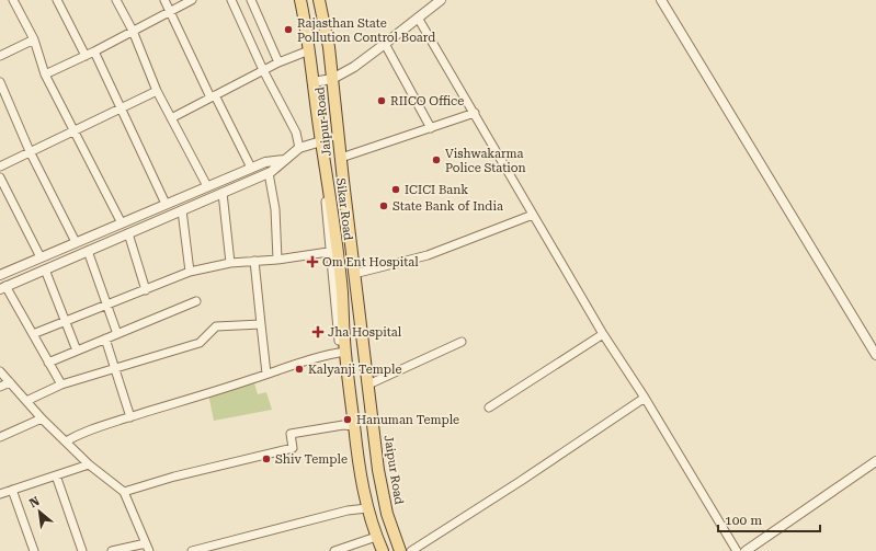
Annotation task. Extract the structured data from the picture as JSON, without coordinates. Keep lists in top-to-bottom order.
{
  "streets": {
    "main road": ["Jaipur Road", "Sikar Road"]
  },
  "places": {
    "other": [
      "Rajasthan State Pollution Control Board",
      "RIICO Office",
      "Vishwakarma Police Station",
      "ICICI Bank",
      "State Bank of India",
      "Kalyanji Temple",
      "Hanuman Temple",
      "Shiv Temple"
    ],
    "health": ["Om Ent Hospital", "Jha Hospital"]
  },
  "scale_bar": "100 m",
  "north": "top left"
}
